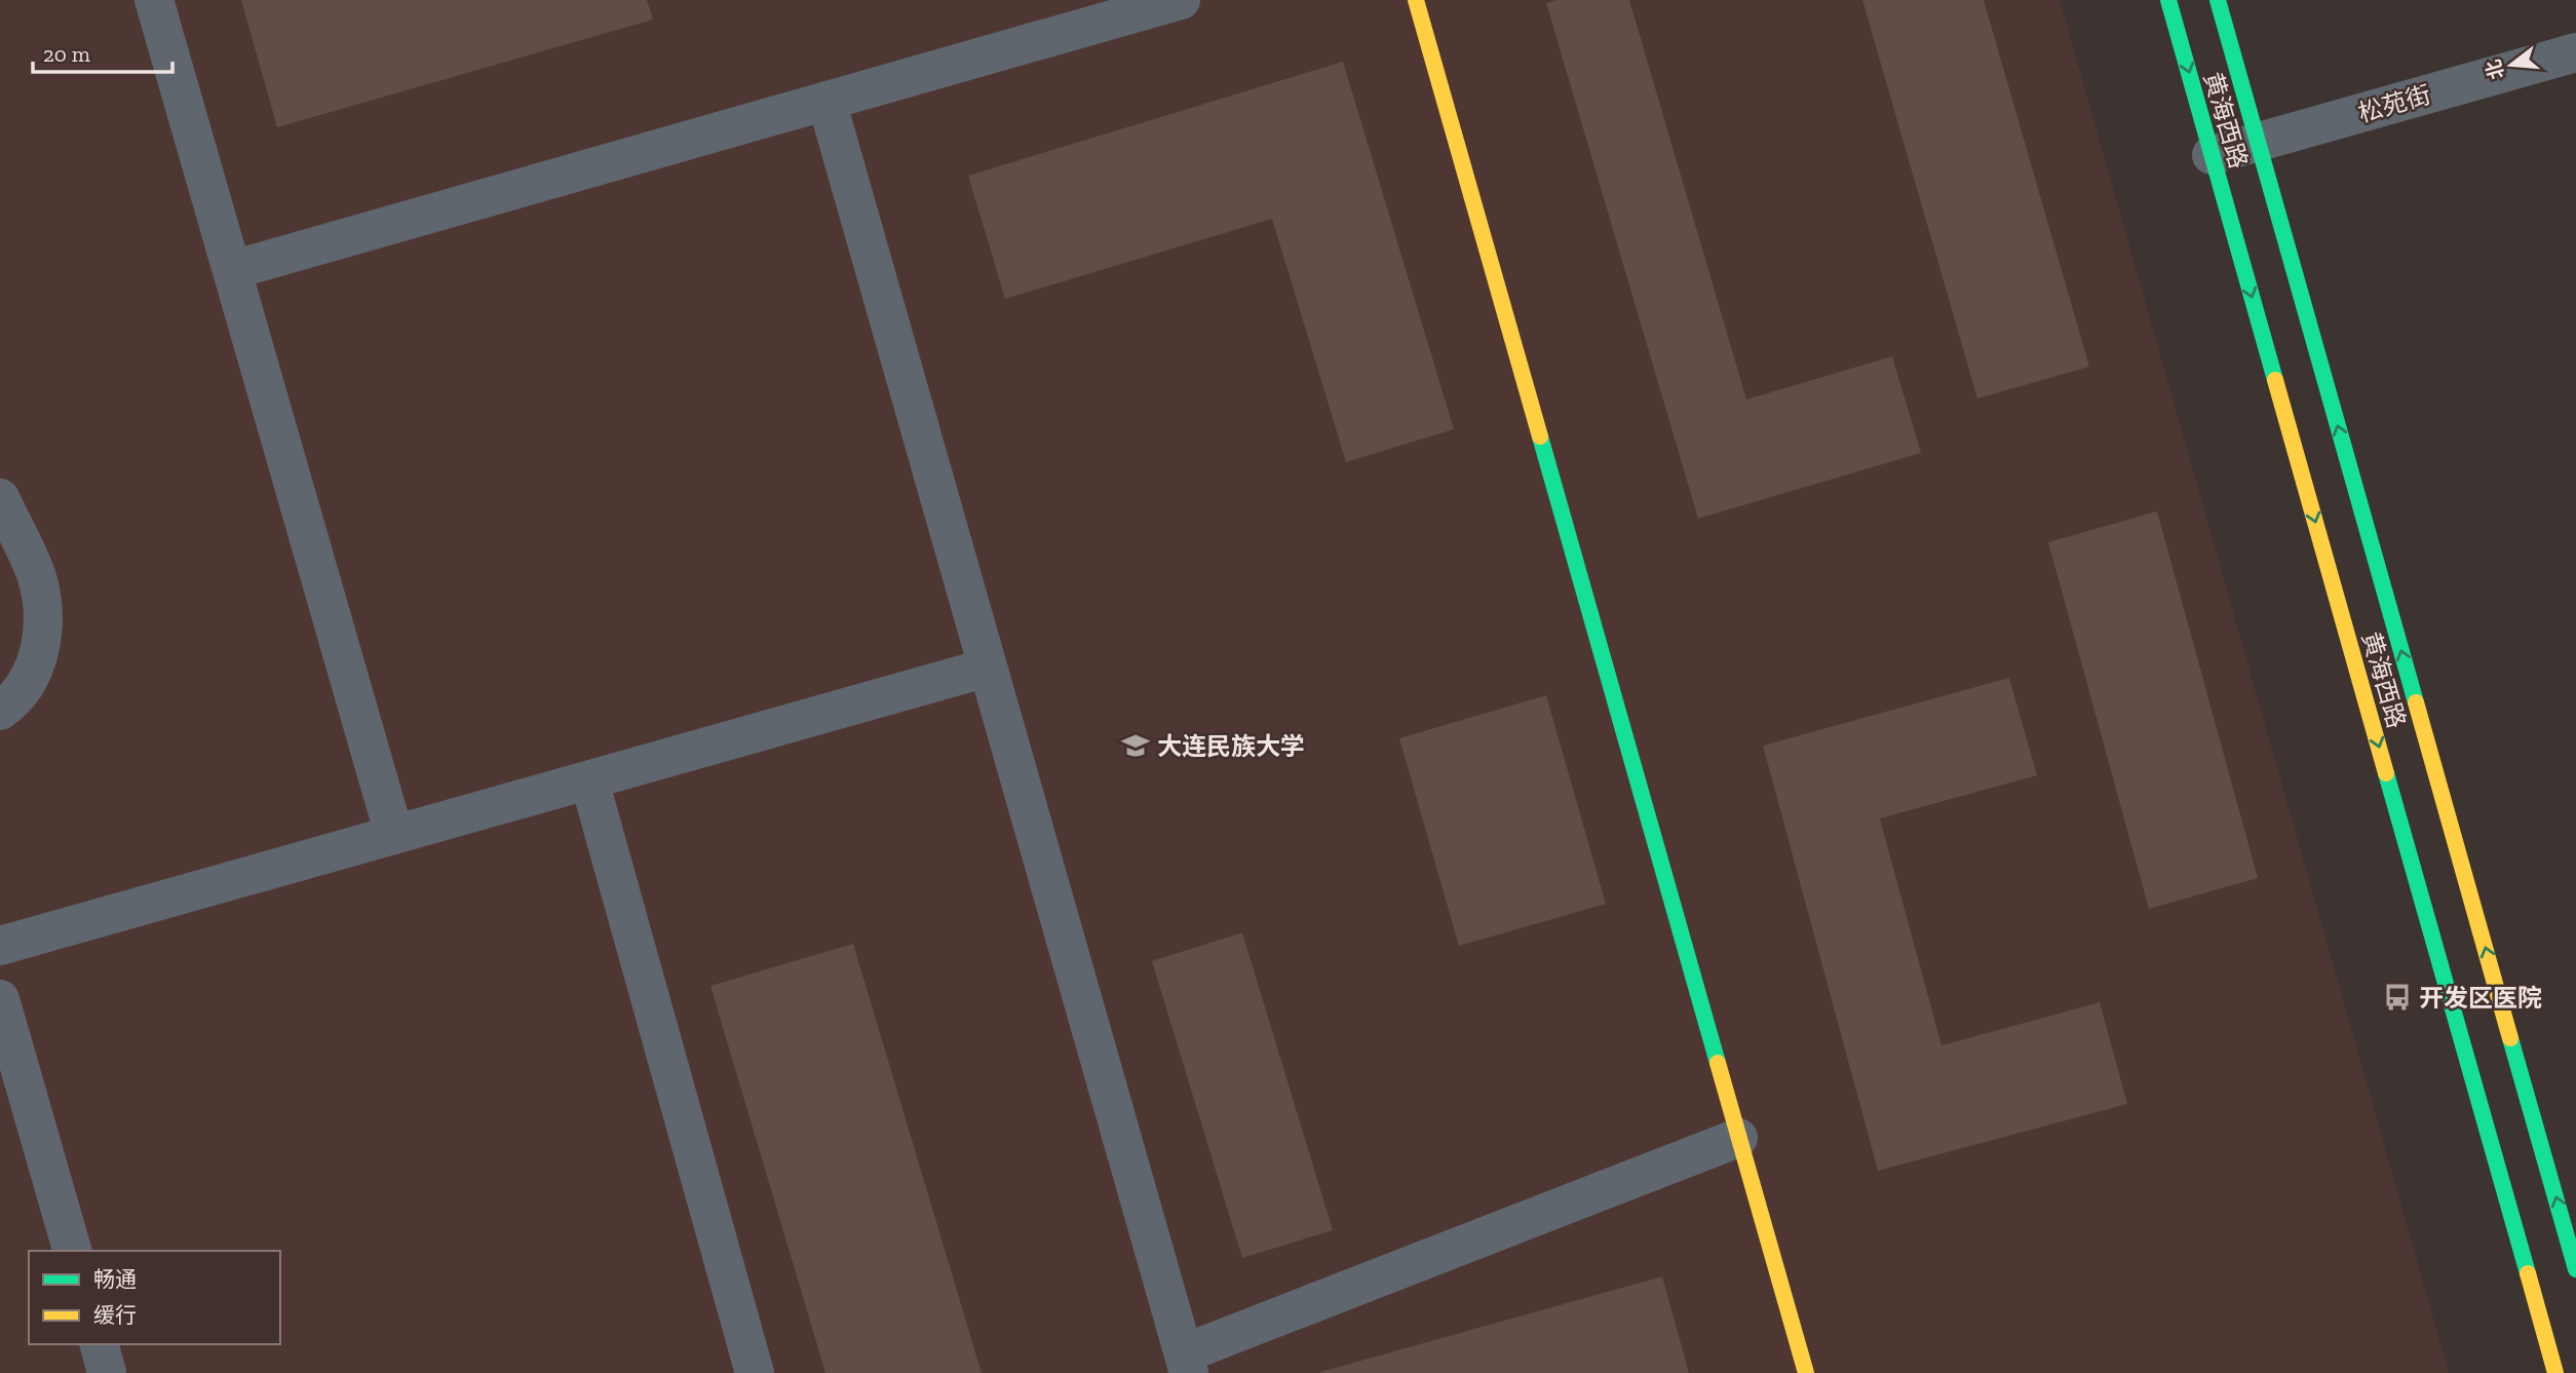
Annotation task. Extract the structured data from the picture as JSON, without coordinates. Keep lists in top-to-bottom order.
{
  "streets": {
    "main road": ["黄海西路"],
    "street": ["松苑街"]
  },
  "crossings": [
    ["松苑街", "黄海西路"]
  ],
  "places": {
    "school or university": ["大连民族大学"],
    "bus stop": ["开发区医院"]
  },
  "legend": ["畅通", "缓行"],
  "scale_bar": "20 m",
  "north": "left"
}
